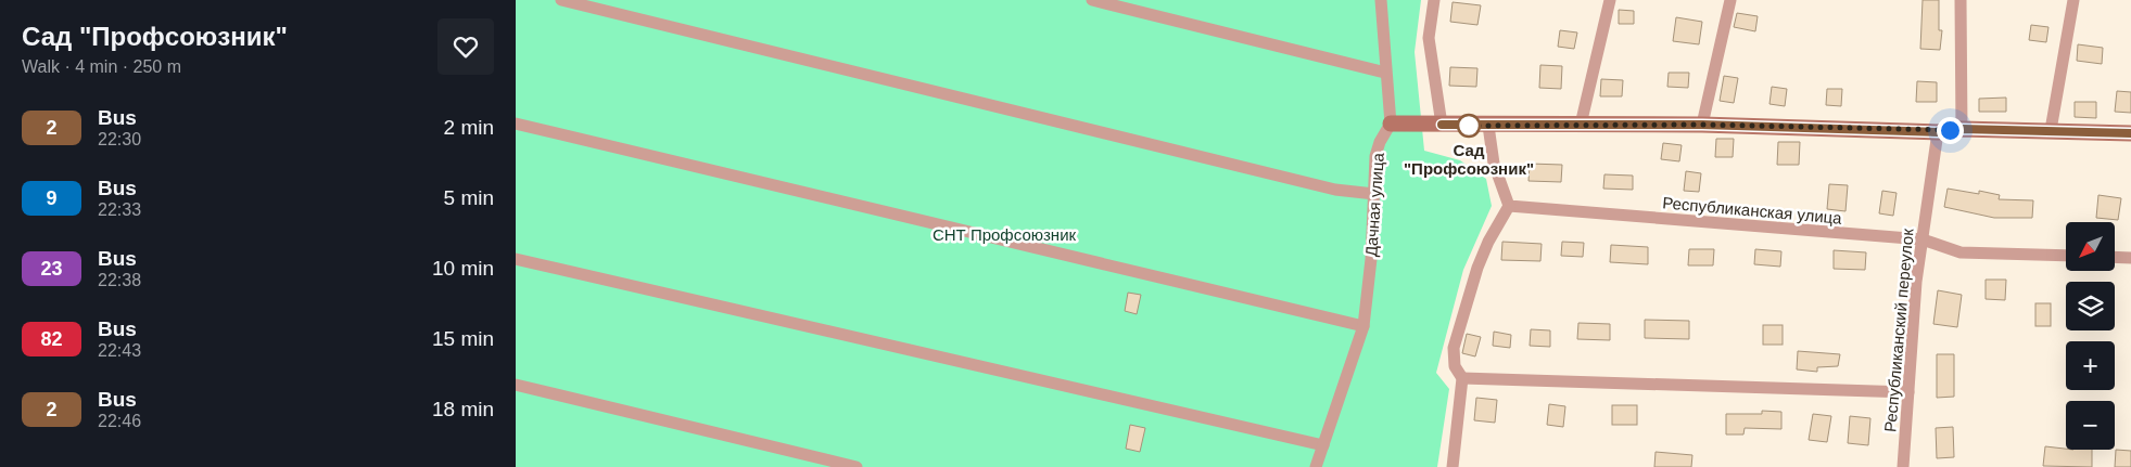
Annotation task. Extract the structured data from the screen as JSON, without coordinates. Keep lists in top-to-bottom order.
{
  "streets": {
    "street": ["Дачная улица", "Республиканская улица", "Республиканский переулок"]
  },
  "crossings": [
    ["Республиканская улица", "Республиканский переулок"]
  ],
  "parks": ["СНТ Профсоюзник"],
  "places": ["Сад \"Профсоюзник\""],
  "lines": ["bus line 2"],
  "north": "bottom left",
  "page": {
    "heading": ["Сад \"Профсоюзник\"", "Walk · 4 min · 250 m"],
    "list": [
      {
        "mark": "2",
        "name": "Bus",
        "note": "22:30",
        "value": "2 min"
      },
      {
        "mark": "9",
        "name": "Bus",
        "note": "22:33",
        "value": "5 min"
      },
      {
        "mark": "23",
        "name": "Bus",
        "note": "22:38",
        "value": "10 min"
      },
      {
        "mark": "82",
        "name": "Bus",
        "note": "22:43",
        "value": "15 min"
      },
      {
        "mark": "2",
        "name": "Bus",
        "note": "22:46",
        "value": "18 min"
      }
    ],
    "map_buttons": ["+", "−"]
  }
}
